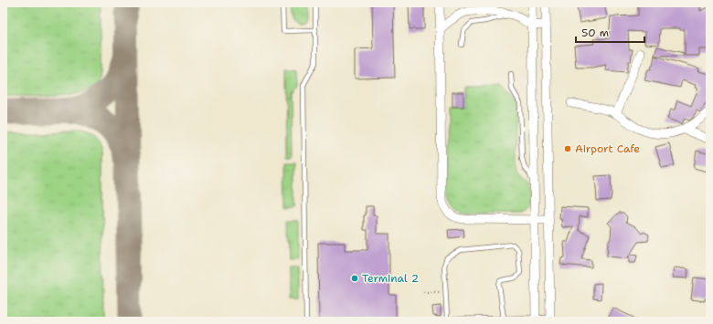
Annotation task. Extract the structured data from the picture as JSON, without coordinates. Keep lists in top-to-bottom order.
{
  "places": ["Airport Cafe", "Terminal 2"],
  "scale_bar": "50 m"
}
